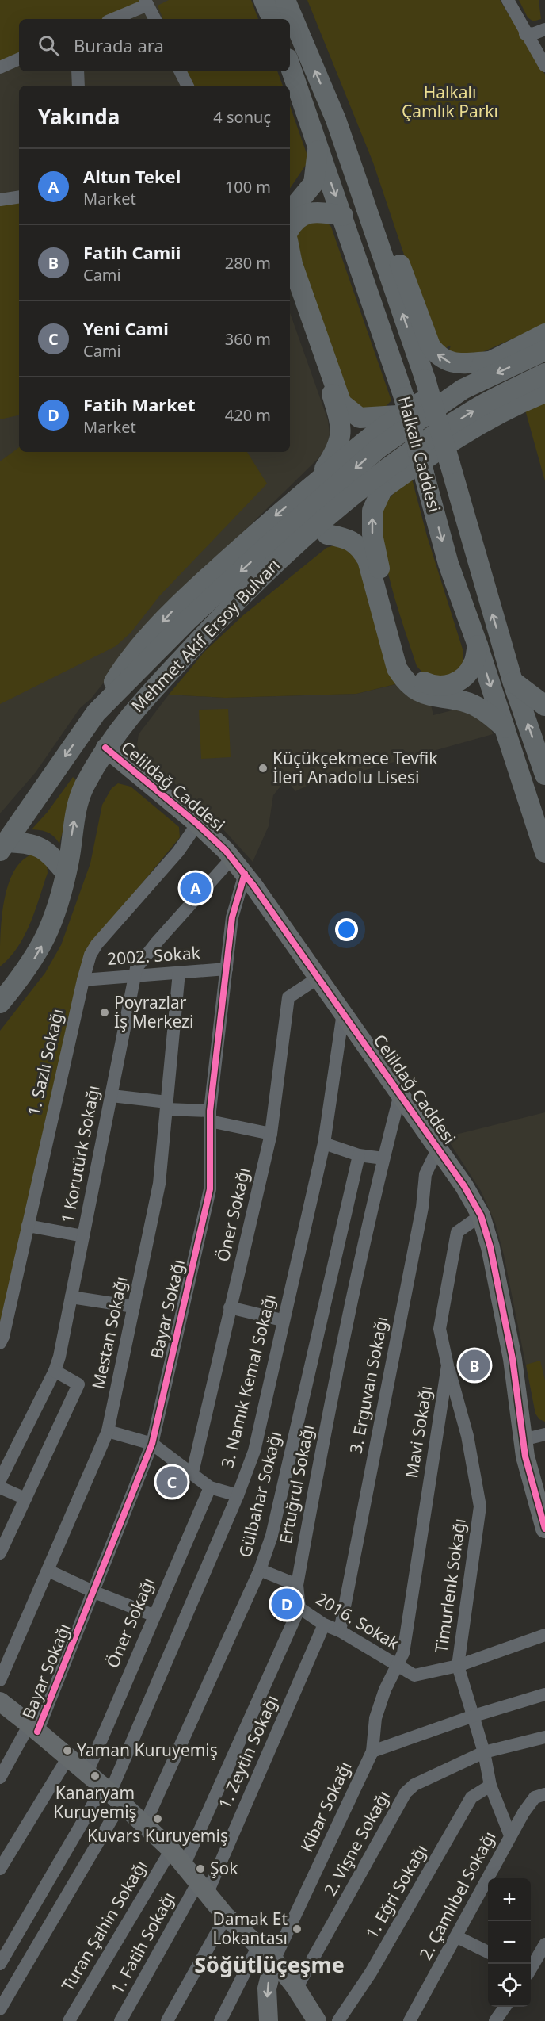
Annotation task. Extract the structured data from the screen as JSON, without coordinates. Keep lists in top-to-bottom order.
{
  "streets": {
    "main road": ["Halkalı Caddesi", "Mehmet Akif Ersoy Bulvarı"],
    "street": [
      "Celildağ Caddesi",
      "2002. Sokak",
      "1. Sazlı Sokağı",
      "1 Korutürk Sokağı",
      "Öner Sokağı",
      "Bayar Sokağı",
      "Mestan Sokağı",
      "3. Namık Kemal Sokağı",
      "3. Erguvan Sokağı",
      "Mavi Sokağı",
      "Ertuğrul Sokağı",
      "Gülbahar Sokağı",
      "Timurlenk Sokağı",
      "2016. Sokak",
      "1. Zeytin Sokağı",
      "Kibar Sokağı",
      "2. Vişne Sokağı",
      "1. Eğri Sokağı",
      "2. Çamlıbel Sokağı",
      "Turan Şahin Sokağı",
      "1. Fatih Sokağı"
    ]
  },
  "crossings": [
    ["Mehmet Akif Ersoy Bulvarı", "Celildağ Caddesi"],
    ["Celildağ Caddesi", "1. Sazlı Sokağı"],
    ["Celildağ Caddesi", "1 Korutürk Sokağı"],
    ["Celildağ Caddesi", "Öner Sokağı"],
    ["Celildağ Caddesi", "Bayar Sokağı"],
    ["Celildağ Caddesi", "3. Namık Kemal Sokağı"],
    ["Celildağ Caddesi", "3. Erguvan Sokağı"],
    ["Celildağ Caddesi", "Mavi Sokağı"],
    ["Celildağ Caddesi", "Ertuğrul Sokağı"],
    ["2002. Sokak", "1. Sazlı Sokağı"],
    ["2002. Sokak", "1 Korutürk Sokağı"],
    ["2002. Sokak", "Bayar Sokağı"],
    ["2002. Sokak", "Mestan Sokağı"],
    ["3. Erguvan Sokağı", "2016. Sokak"],
    ["Mavi Sokağı", "Timurlenk Sokağı"],
    ["Mavi Sokağı", "2016. Sokak"],
    ["Mavi Sokağı", "Kibar Sokağı"],
    ["Ertuğrul Sokağı", "2016. Sokak"],
    ["Gülbahar Sokağı", "2016. Sokak"],
    ["Timurlenk Sokağı", "2016. Sokak"],
    ["Timurlenk Sokağı", "2. Vişne Sokağı"],
    ["Timurlenk Sokağı", "1. Eğri Sokağı"],
    ["Timurlenk Sokağı", "2. Çamlıbel Sokağı"],
    ["2016. Sokak", "1. Zeytin Sokağı"],
    ["2016. Sokak", "Kibar Sokağı"],
    ["1. Zeytin Sokağı", "1. Fatih Sokağı"]
  ],
  "districts": ["Söğütlüçeşme"],
  "parks": ["Halkalı Çamlık Parkı"],
  "places": [
    "Küçükçekmece Tevfik İleri Anadolu Lisesi",
    "Poyrazlar İş Merkezi",
    "Yaman Kuruyemiş",
    "Kanaryam Kuruyemiş",
    "Kuvars Kuruyemiş",
    "Şok",
    "Damak Et Lokantası"
  ],
  "page": {
    "search": "Burada ara",
    "heading": ["Yakında", "4 sonuç"],
    "list": [
      {
        "mark": "A",
        "name": "Altun Tekel",
        "note": "Market",
        "value": "100 m"
      },
      {
        "mark": "B",
        "name": "Fatih Camii",
        "note": "Cami",
        "value": "280 m"
      },
      {
        "mark": "C",
        "name": "Yeni Cami",
        "note": "Cami",
        "value": "360 m"
      },
      {
        "mark": "D",
        "name": "Fatih Market",
        "note": "Market",
        "value": "420 m"
      }
    ],
    "pins": [
      "A",
      "B",
      "C",
      "D"
    ],
    "map_buttons": ["+", "−"]
  }
}
